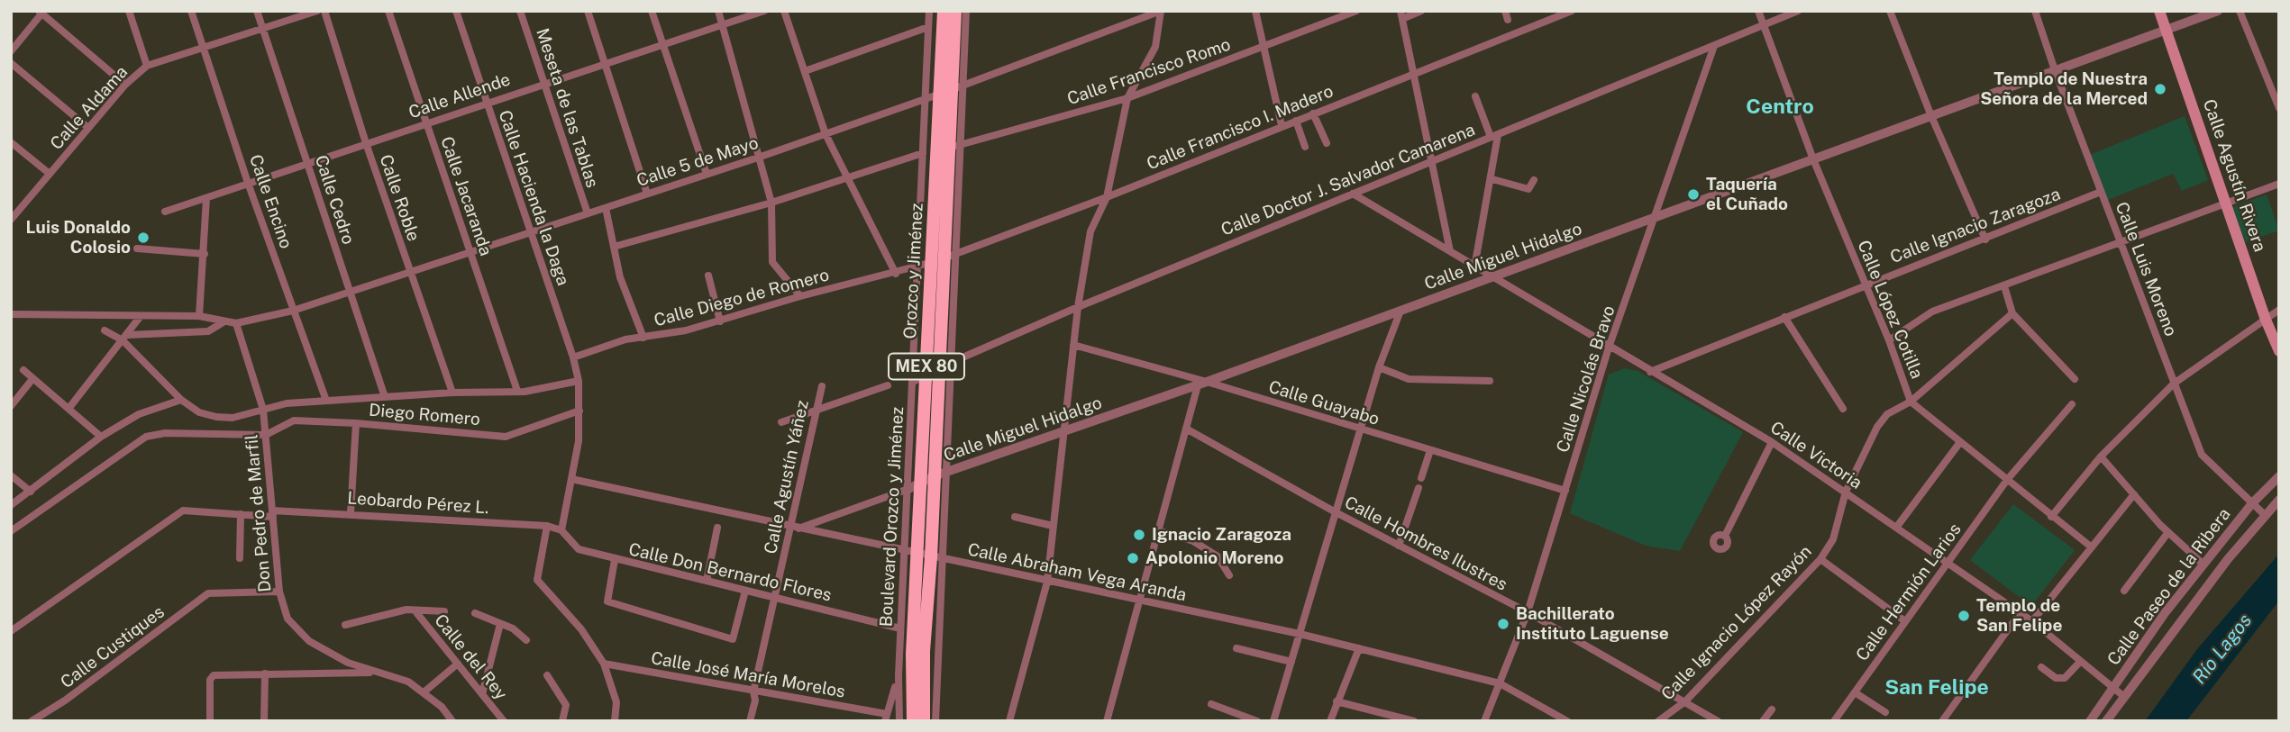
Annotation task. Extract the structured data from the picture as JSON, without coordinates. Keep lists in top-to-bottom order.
{
  "streets": {
    "highway": ["Orozco y Jiménez", "MEX 80"],
    "main road": ["Calle Agustín Rivera"],
    "street": [
      "Calle Francisco Romo",
      "Calle Allende",
      "Calle Aldama",
      "Meseta de las Tablas",
      "Calle Francisco I. Madero",
      "Calle 5 de Mayo",
      "Calle Doctor J. Salvador Camarena",
      "Calle Jacaranda",
      "Calle Roble",
      "Calle Hacienda la Daga",
      "Calle Cedro",
      "Calle Encino",
      "Calle Ignacio Zaragoza",
      "Calle Miguel Hidalgo",
      "Calle Luis Moreno",
      "Calle Diego de Romero",
      "Calle López Cotilla",
      "Calle Nicolás Bravo",
      "Calle Guayabo",
      "Diego Romero",
      "Calle Victoria",
      "Calle Agustín Yáñez",
      "Leobardo Pérez L.",
      "Don Pedro de Marfil",
      "Boulevard Orozco y Jiménez",
      "Calle Hombres Ilustres",
      "Calle Don Bernardo Flores",
      "Calle Abraham Vega Aranda",
      "Calle Paseo de la Ribera",
      "Calle Hermión Larios",
      "Calle Ignacio López Rayón",
      "Calle Custiques",
      "Calle del Rey",
      "Calle José María Morelos"
    ]
  },
  "crossings": [
    ["Calle Francisco Romo", "Orozco y Jiménez"],
    ["Calle Allende", "Meseta de las Tablas"],
    ["Calle Allende", "Calle Jacaranda"],
    ["Calle Allende", "Calle Roble"],
    ["Calle Allende", "Calle Hacienda la Daga"],
    ["Calle Allende", "Calle Cedro"],
    ["Calle Allende", "Calle Encino"],
    ["Calle Aldama", "Calle Cedro"],
    ["Calle Aldama", "Calle Encino"],
    ["Meseta de las Tablas", "Calle 5 de Mayo"],
    ["Calle Francisco I. Madero", "Orozco y Jiménez"],
    ["Calle Francisco I. Madero", "Calle Diego de Romero"],
    ["Calle Francisco I. Madero", "Boulevard Orozco y Jiménez"],
    ["Calle 5 de Mayo", "Calle Jacaranda"],
    ["Calle 5 de Mayo", "Calle Roble"],
    ["Calle 5 de Mayo", "Calle Hacienda la Daga"],
    ["Calle 5 de Mayo", "Calle Cedro"],
    ["Calle 5 de Mayo", "Calle Encino"],
    ["Calle 5 de Mayo", "Orozco y Jiménez"],
    ["Calle 5 de Mayo", "Don Pedro de Marfil"],
    ["Calle 5 de Mayo", "Boulevard Orozco y Jiménez"],
    ["Calle Agustín Rivera", "Calle Miguel Hidalgo"],
    ["Calle Doctor J. Salvador Camarena", "Orozco y Jiménez"],
    ["Calle Doctor J. Salvador Camarena", "Calle López Cotilla"],
    ["Calle Doctor J. Salvador Camarena", "Calle Nicolás Bravo"],
    ["Calle Doctor J. Salvador Camarena", "Calle Victoria"],
    ["Calle Doctor J. Salvador Camarena", "Boulevard Orozco y Jiménez"],
    ["Calle Hacienda la Daga", "Calle Diego de Romero"],
    ["Calle Hacienda la Daga", "Diego Romero"],
    ["Calle Hacienda la Daga", "Leobardo Pérez L."],
    ["Calle Hacienda la Daga", "Calle Don Bernardo Flores"],
    ["Calle Hacienda la Daga", "Calle Abraham Vega Aranda"],
    ["Calle Ignacio Zaragoza", "Calle Luis Moreno"],
    ["Calle Ignacio Zaragoza", "Calle López Cotilla"],
    ["Calle Ignacio Zaragoza", "Calle Victoria"],
    ["Calle Miguel Hidalgo", "Calle Luis Moreno"],
    ["Calle Miguel Hidalgo", "Orozco y Jiménez"],
    ["Calle Miguel Hidalgo", "Calle López Cotilla"],
    ["Calle Miguel Hidalgo", "Calle Nicolás Bravo"],
    ["Calle Miguel Hidalgo", "Calle Guayabo"],
    ["Calle Miguel Hidalgo", "Calle Victoria"],
    ["Calle Miguel Hidalgo", "Calle Agustín Yáñez"],
    ["Calle Miguel Hidalgo", "Boulevard Orozco y Jiménez"],
    ["Calle Miguel Hidalgo", "Calle Abraham Vega Aranda"],
    ["Calle Luis Moreno", "Calle Paseo de la Ribera"],
    ["Orozco y Jiménez", "Boulevard Orozco y Jiménez"],
    ["Orozco y Jiménez", "Calle Abraham Vega Aranda"],
    ["Calle Diego de Romero", "Boulevard Orozco y Jiménez"],
    ["Calle López Cotilla", "Calle Hermión Larios"],
    ["Calle López Cotilla", "Calle Ignacio López Rayón"],
    ["Calle Nicolás Bravo", "Calle Guayabo"],
    ["Calle Nicolás Bravo", "Calle Victoria"],
    ["Calle Nicolás Bravo", "Calle Hombres Ilustres"],
    ["Calle Nicolás Bravo", "Calle Abraham Vega Aranda"],
    ["Diego Romero", "Don Pedro de Marfil"],
    ["Calle Victoria", "Calle Paseo de la Ribera"],
    ["Calle Victoria", "Calle Hermión Larios"],
    ["Calle Victoria", "Calle Ignacio López Rayón"],
    ["Calle Agustín Yáñez", "Calle Don Bernardo Flores"],
    ["Calle Agustín Yáñez", "Calle Abraham Vega Aranda"],
    ["Calle Agustín Yáñez", "Calle José María Morelos"],
    ["Leobardo Pérez L.", "Don Pedro de Marfil"],
    ["Leobardo Pérez L.", "Calle Don Bernardo Flores"],
    ["Don Pedro de Marfil", "Calle Custiques"],
    ["Boulevard Orozco y Jiménez", "Calle Don Bernardo Flores"],
    ["Boulevard Orozco y Jiménez", "Calle Abraham Vega Aranda"],
    ["Calle Hombres Ilustres", "Calle Ignacio López Rayón"]
  ],
  "districts": ["Centro", "San Felipe"],
  "water": ["Río Lagos"],
  "places": [
    "Templo de Nuestra Señora de la Merced",
    "Taquería el Cuñado",
    "Luis Donaldo Colosio",
    "Ignacio Zaragoza",
    "Apolonio Moreno",
    "Templo de San Felipe",
    "Bachillerato Instituto Laguense"
  ]
}
